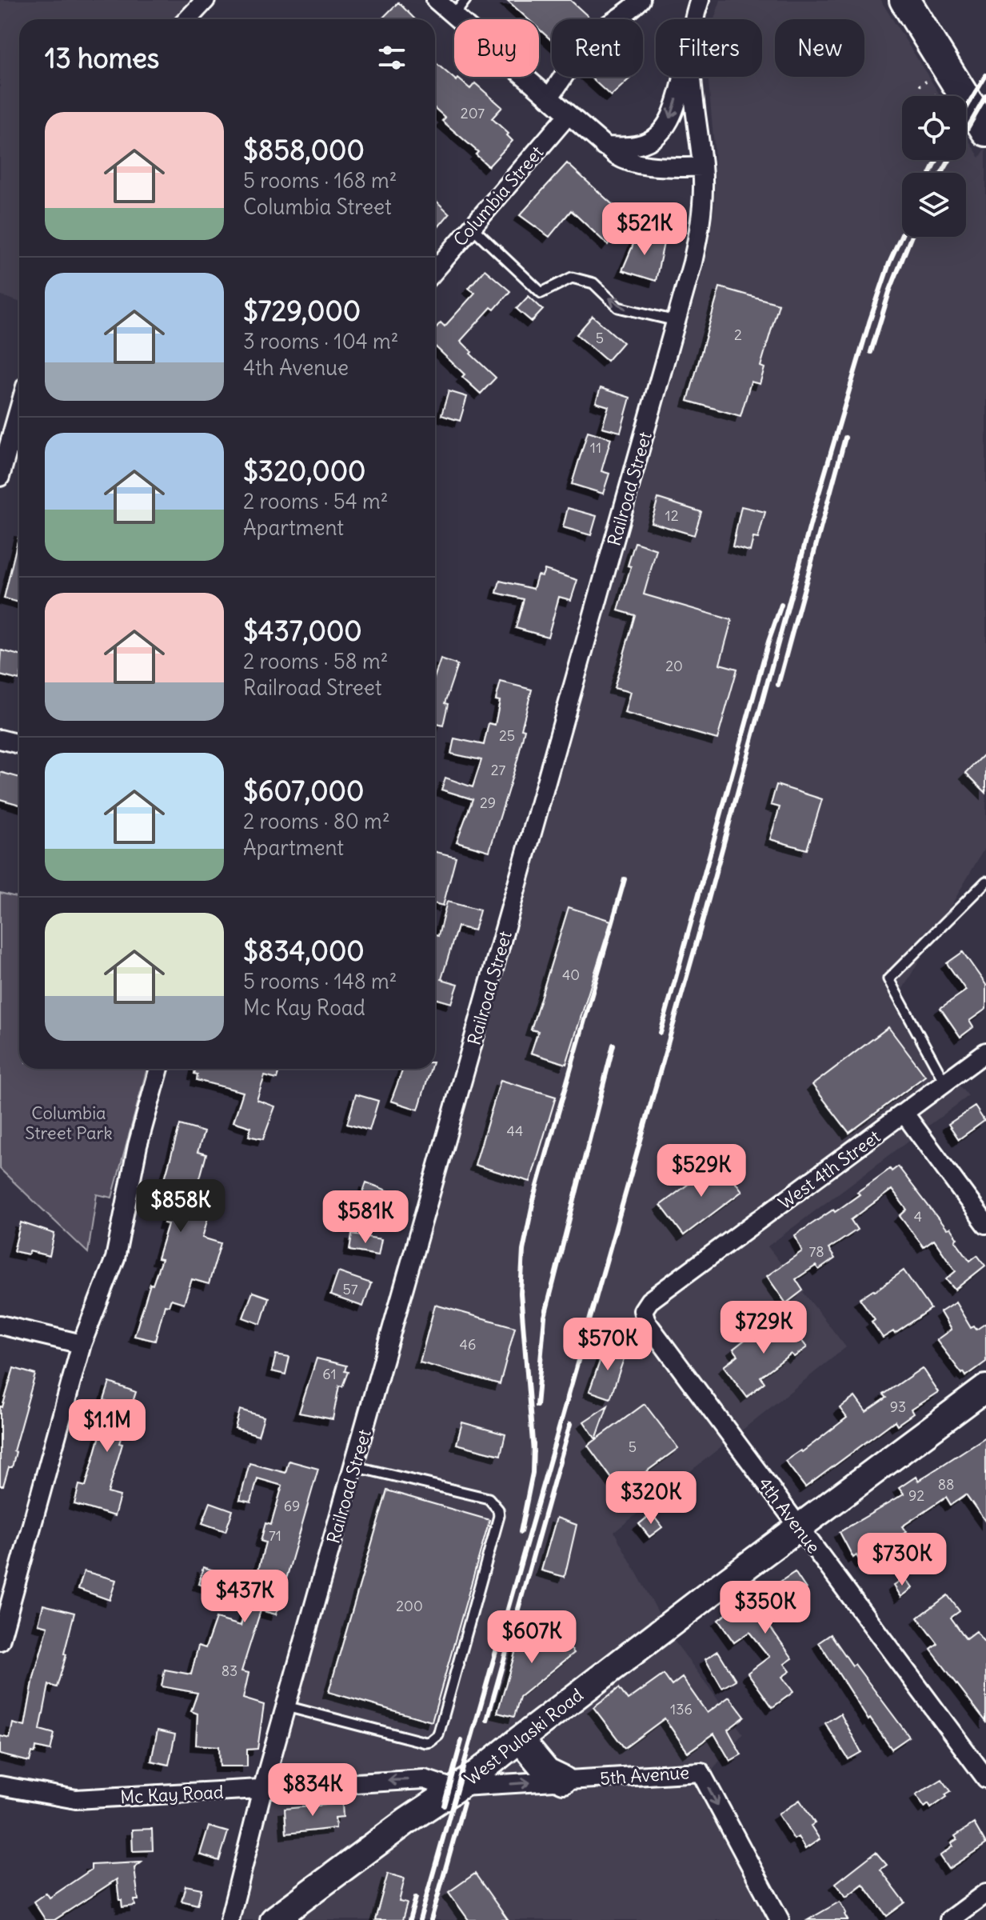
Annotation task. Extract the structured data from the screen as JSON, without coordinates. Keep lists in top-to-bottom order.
{
  "streets": {
    "main road": ["West Pulaski Road"],
    "street": [
      "Columbia Street",
      "Railroad Street",
      "West 4th Street",
      "4th Avenue",
      "5th Avenue",
      "Mc Kay Road"
    ]
  },
  "crossings": [
    ["Railroad Street", "Mc Kay Road"],
    ["West 4th Street", "4th Avenue"],
    ["4th Avenue", "West Pulaski Road"],
    ["West Pulaski Road", "5th Avenue"],
    ["West Pulaski Road", "Mc Kay Road"],
    ["5th Avenue", "Mc Kay Road"]
  ],
  "one_way": ["5th Avenue", "Mc Kay Road"],
  "parks": ["Columbia Street Park"],
  "house_numbers": [
    "207",
    "2",
    "5",
    "11",
    "12",
    "20",
    "25",
    "27",
    "29",
    "40",
    "44",
    "4",
    "78",
    "57",
    "46",
    "61",
    "93",
    "5",
    "88",
    "92",
    "69",
    "71",
    "200",
    "83",
    "136"
  ],
  "page": {
    "chip": [
      "Buy",
      "Rent",
      "Filters",
      "New"
    ],
    "heading": "13 homes",
    "list": [
      {
        "name": "$858,000",
        "note": "5 rooms · 168 m² · Columbia Street"
      },
      {
        "name": "$729,000",
        "note": "3 rooms · 104 m² · 4th Avenue"
      },
      {
        "name": "$320,000",
        "note": "2 rooms · 54 m² · Apartment"
      },
      {
        "name": "$437,000",
        "note": "2 rooms · 58 m² · Railroad Street"
      },
      {
        "name": "$607,000",
        "note": "2 rooms · 80 m² · Apartment"
      },
      {
        "name": "$834,000",
        "note": "5 rooms · 148 m² · Mc Kay Road"
      }
    ],
    "price": [
      "$521K",
      "$529K",
      "$858K",
      "$581K",
      "$729K",
      "$570K",
      "$1.1M",
      "$320K",
      "$730K",
      "$437K",
      "$350K",
      "$607K",
      "$834K"
    ]
  }
}
